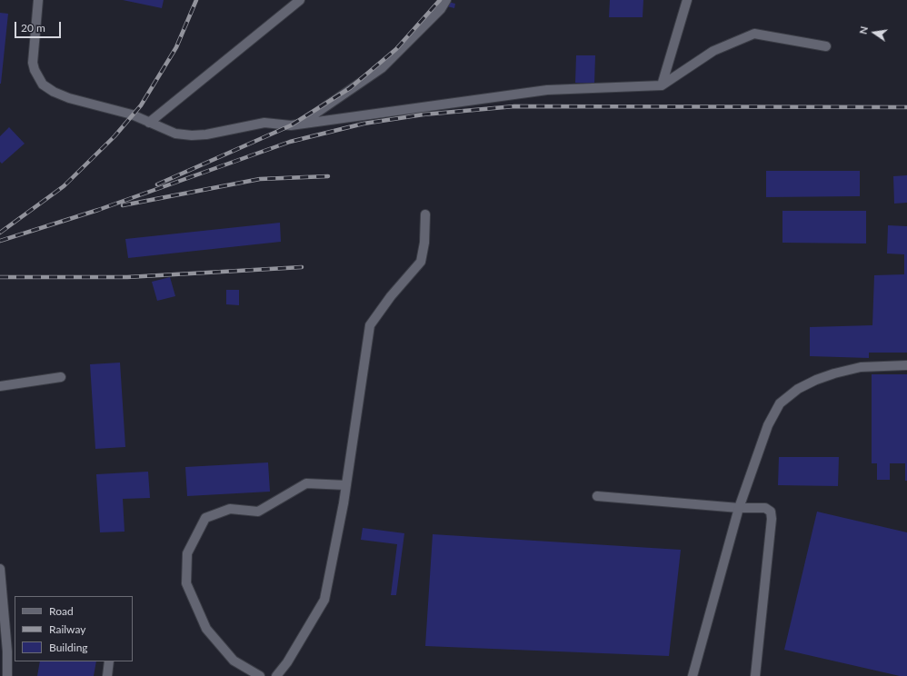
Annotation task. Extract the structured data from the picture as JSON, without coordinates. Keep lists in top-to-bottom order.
{
  "legend": ["Road", "Railway", "Building"],
  "scale_bar": "20 m",
  "north": "left"
}
